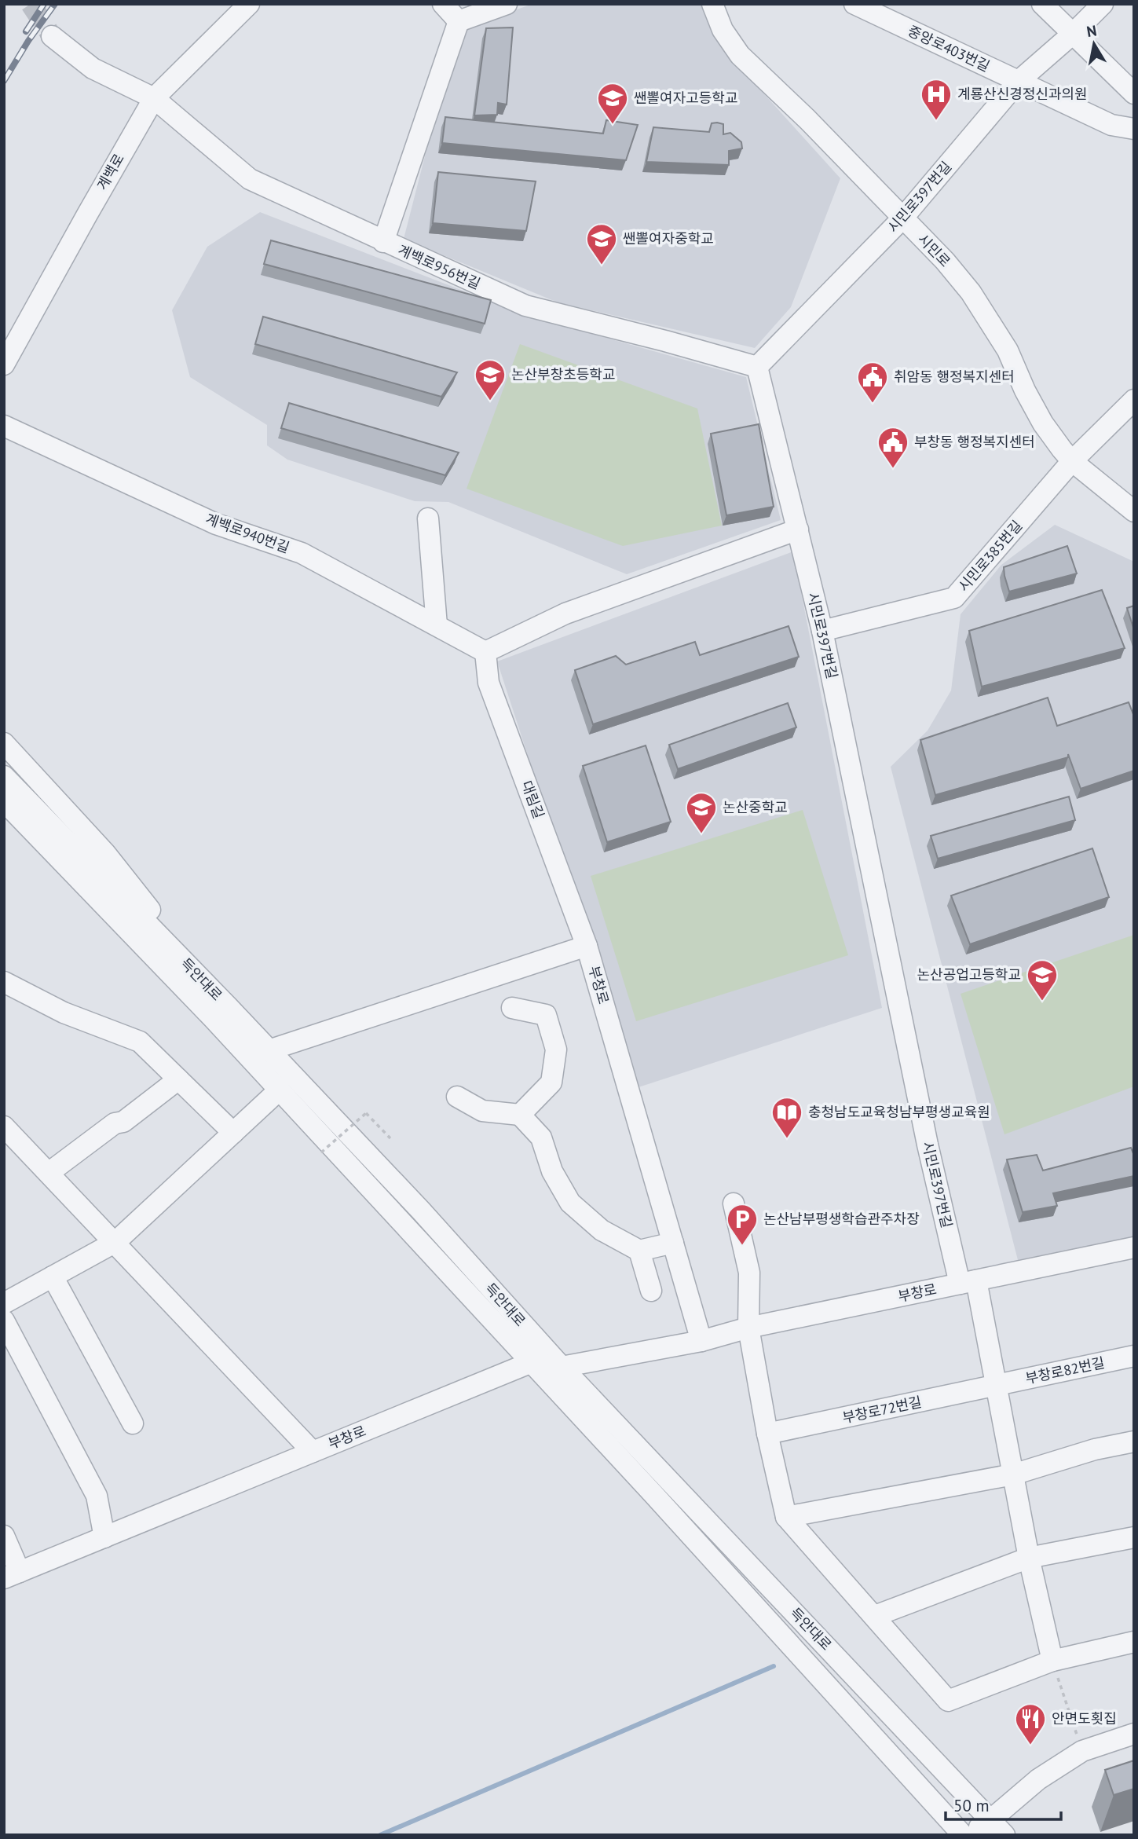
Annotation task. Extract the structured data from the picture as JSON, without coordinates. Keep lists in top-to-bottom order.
{
  "streets": {
    "street": [
      "중앙로403번길",
      "계백로",
      "시민로397번길",
      "시민로",
      "계백로956번길",
      "계백로940번길",
      "시민로385번길",
      "대림길",
      "득안대로",
      "부창로",
      "부창로82번길",
      "부창로72번길"
    ]
  },
  "crossings": [
    ["중앙로403번길", "시민로397번길"],
    ["계백로", "계백로956번길"],
    ["시민로397번길", "시민로"],
    ["시민로397번길", "계백로956번길"],
    ["시민로397번길", "시민로385번길"],
    ["시민로397번길", "부창로"],
    ["시민로", "시민로385번길"],
    ["계백로940번길", "대림길"],
    ["대림길", "부창로"],
    ["득안대로", "부창로"],
    ["부창로82번길", "부창로72번길"]
  ],
  "places": {
    "hospital": ["계룡산신경정신과의원"],
    "school or university": [
      "쌘뽈여자고등학교",
      "쌘뽈여자중학교",
      "논산부창초등학교",
      "논산중학교",
      "논산공업고등학교"
    ],
    "public building": ["취암동 행정복지센터", "부창동 행정복지센터"],
    "library": ["충청남도교육청남부평생교육원"],
    "parking": ["논산남부평생학습관주차장"],
    "restaurant": ["안면도횟집"]
  },
  "scale_bar": "50 m",
  "north": "top"
}
